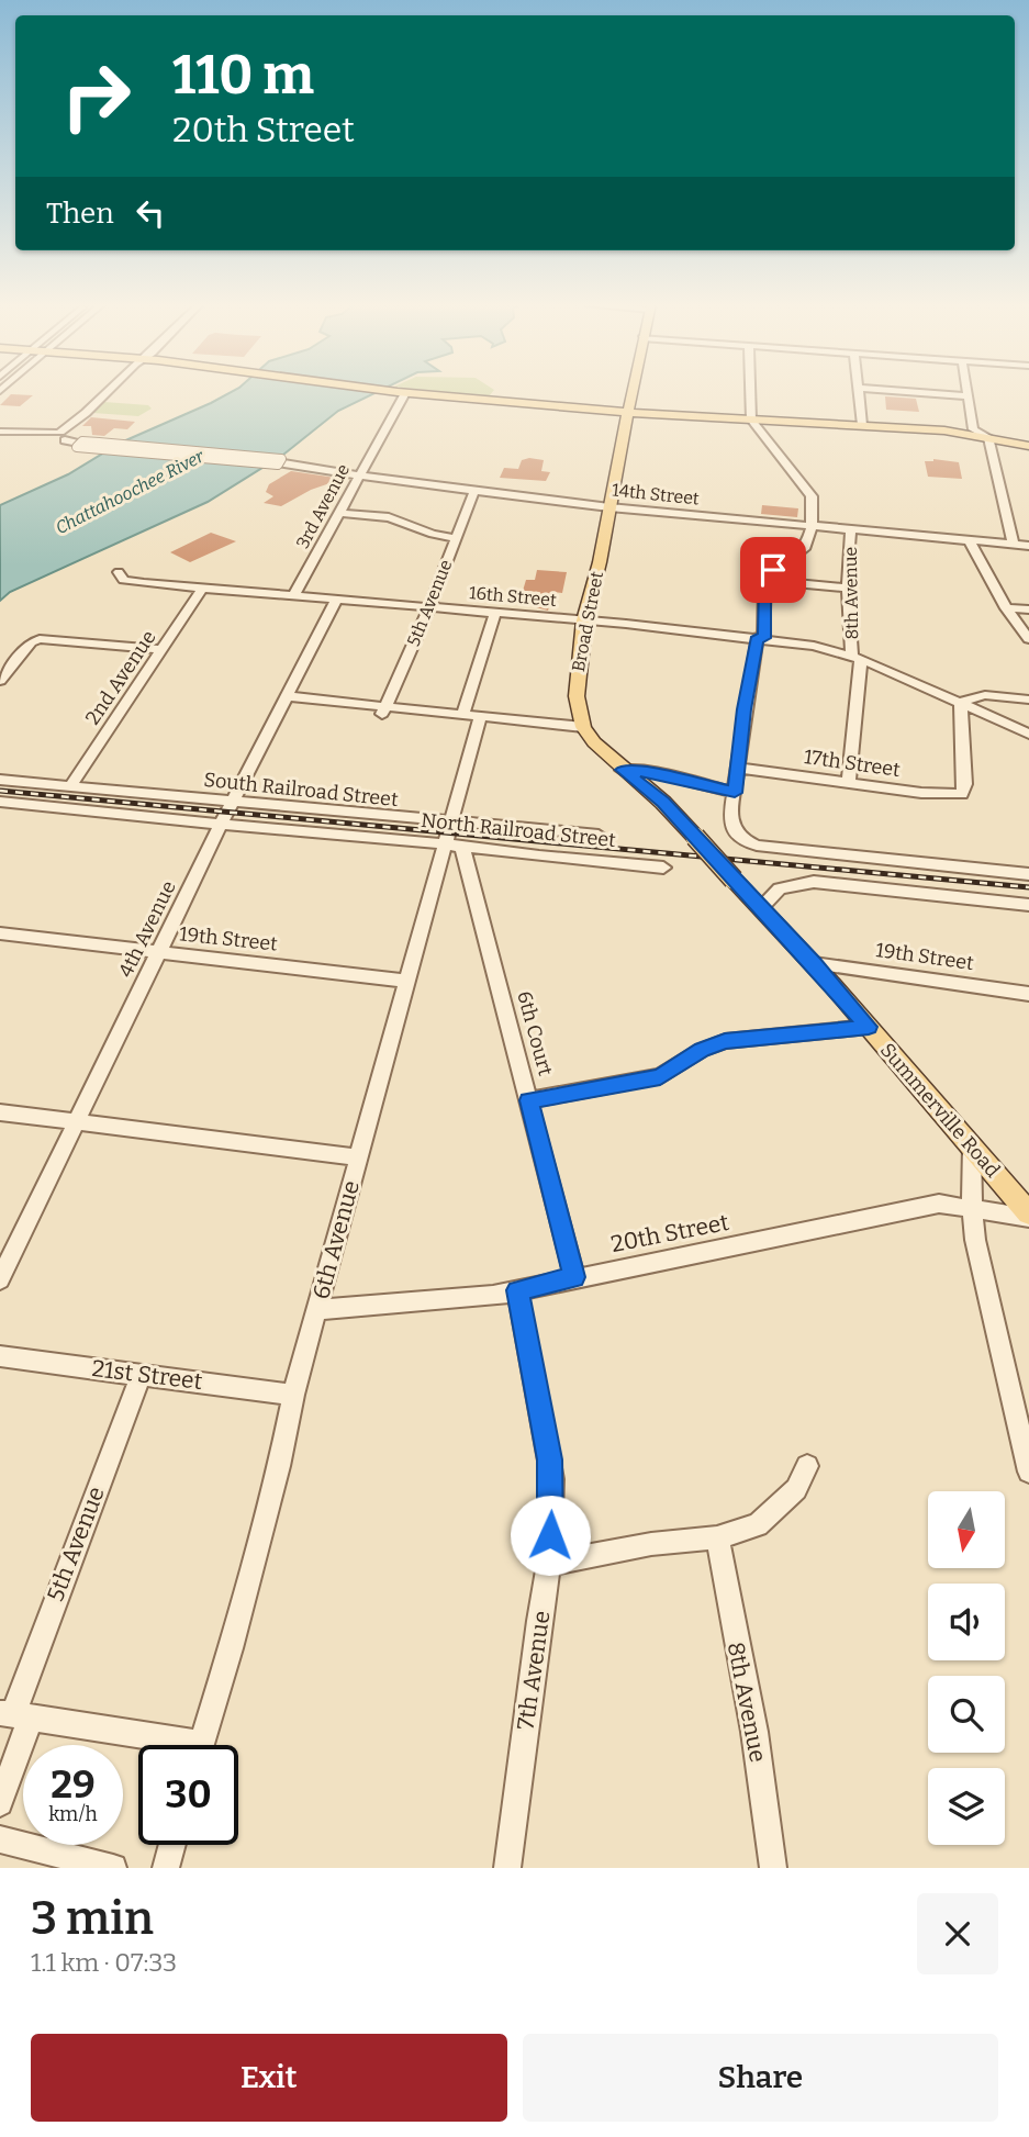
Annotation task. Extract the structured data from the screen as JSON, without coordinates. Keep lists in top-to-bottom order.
{
  "streets": {
    "main road": ["Broad Street", "Summerville Road"],
    "street": [
      "14th Street",
      "3rd Avenue",
      "8th Avenue",
      "16th Street",
      "5th Avenue",
      "2nd Avenue",
      "17th Street",
      "South Railroad Street",
      "North Railroad Street",
      "4th Avenue",
      "19th Street",
      "6th Court",
      "20th Street",
      "6th Avenue",
      "21st Street",
      "7th Avenue"
    ]
  },
  "crossings": [
    ["14th Street", "3rd Avenue"],
    ["14th Street", "8th Avenue"],
    ["14th Street", "5th Avenue"],
    ["14th Street", "Broad Street"],
    ["3rd Avenue", "16th Street"],
    ["8th Avenue", "16th Street"],
    ["8th Avenue", "17th Street"],
    ["16th Street", "5th Avenue"],
    ["16th Street", "Broad Street"],
    ["16th Street", "2nd Avenue"],
    ["16th Street", "17th Street"],
    ["16th Street", "4th Avenue"],
    ["5th Avenue", "21st Street"],
    ["2nd Avenue", "South Railroad Street"],
    ["South Railroad Street", "4th Avenue"],
    ["South Railroad Street", "6th Avenue"],
    ["North Railroad Street", "4th Avenue"],
    ["North Railroad Street", "6th Court"],
    ["North Railroad Street", "6th Avenue"],
    ["4th Avenue", "19th Street"],
    ["19th Street", "Summerville Road"],
    ["19th Street", "6th Avenue"],
    ["6th Court", "20th Street"],
    ["6th Court", "6th Avenue"],
    ["Summerville Road", "20th Street"],
    ["20th Street", "6th Avenue"],
    ["20th Street", "7th Avenue"],
    ["6th Avenue", "21st Street"]
  ],
  "water": ["Chattahoochee River"],
  "north": "bottom",
  "page": {
    "turn": ["110 m", "20th Street"],
    "then": "Then",
    "speed": "29 km/h",
    "limit": "30",
    "heading": ["3 min", "1.1 km · 07:33"],
    "buttons": ["Exit", "Share"]
  }
}
